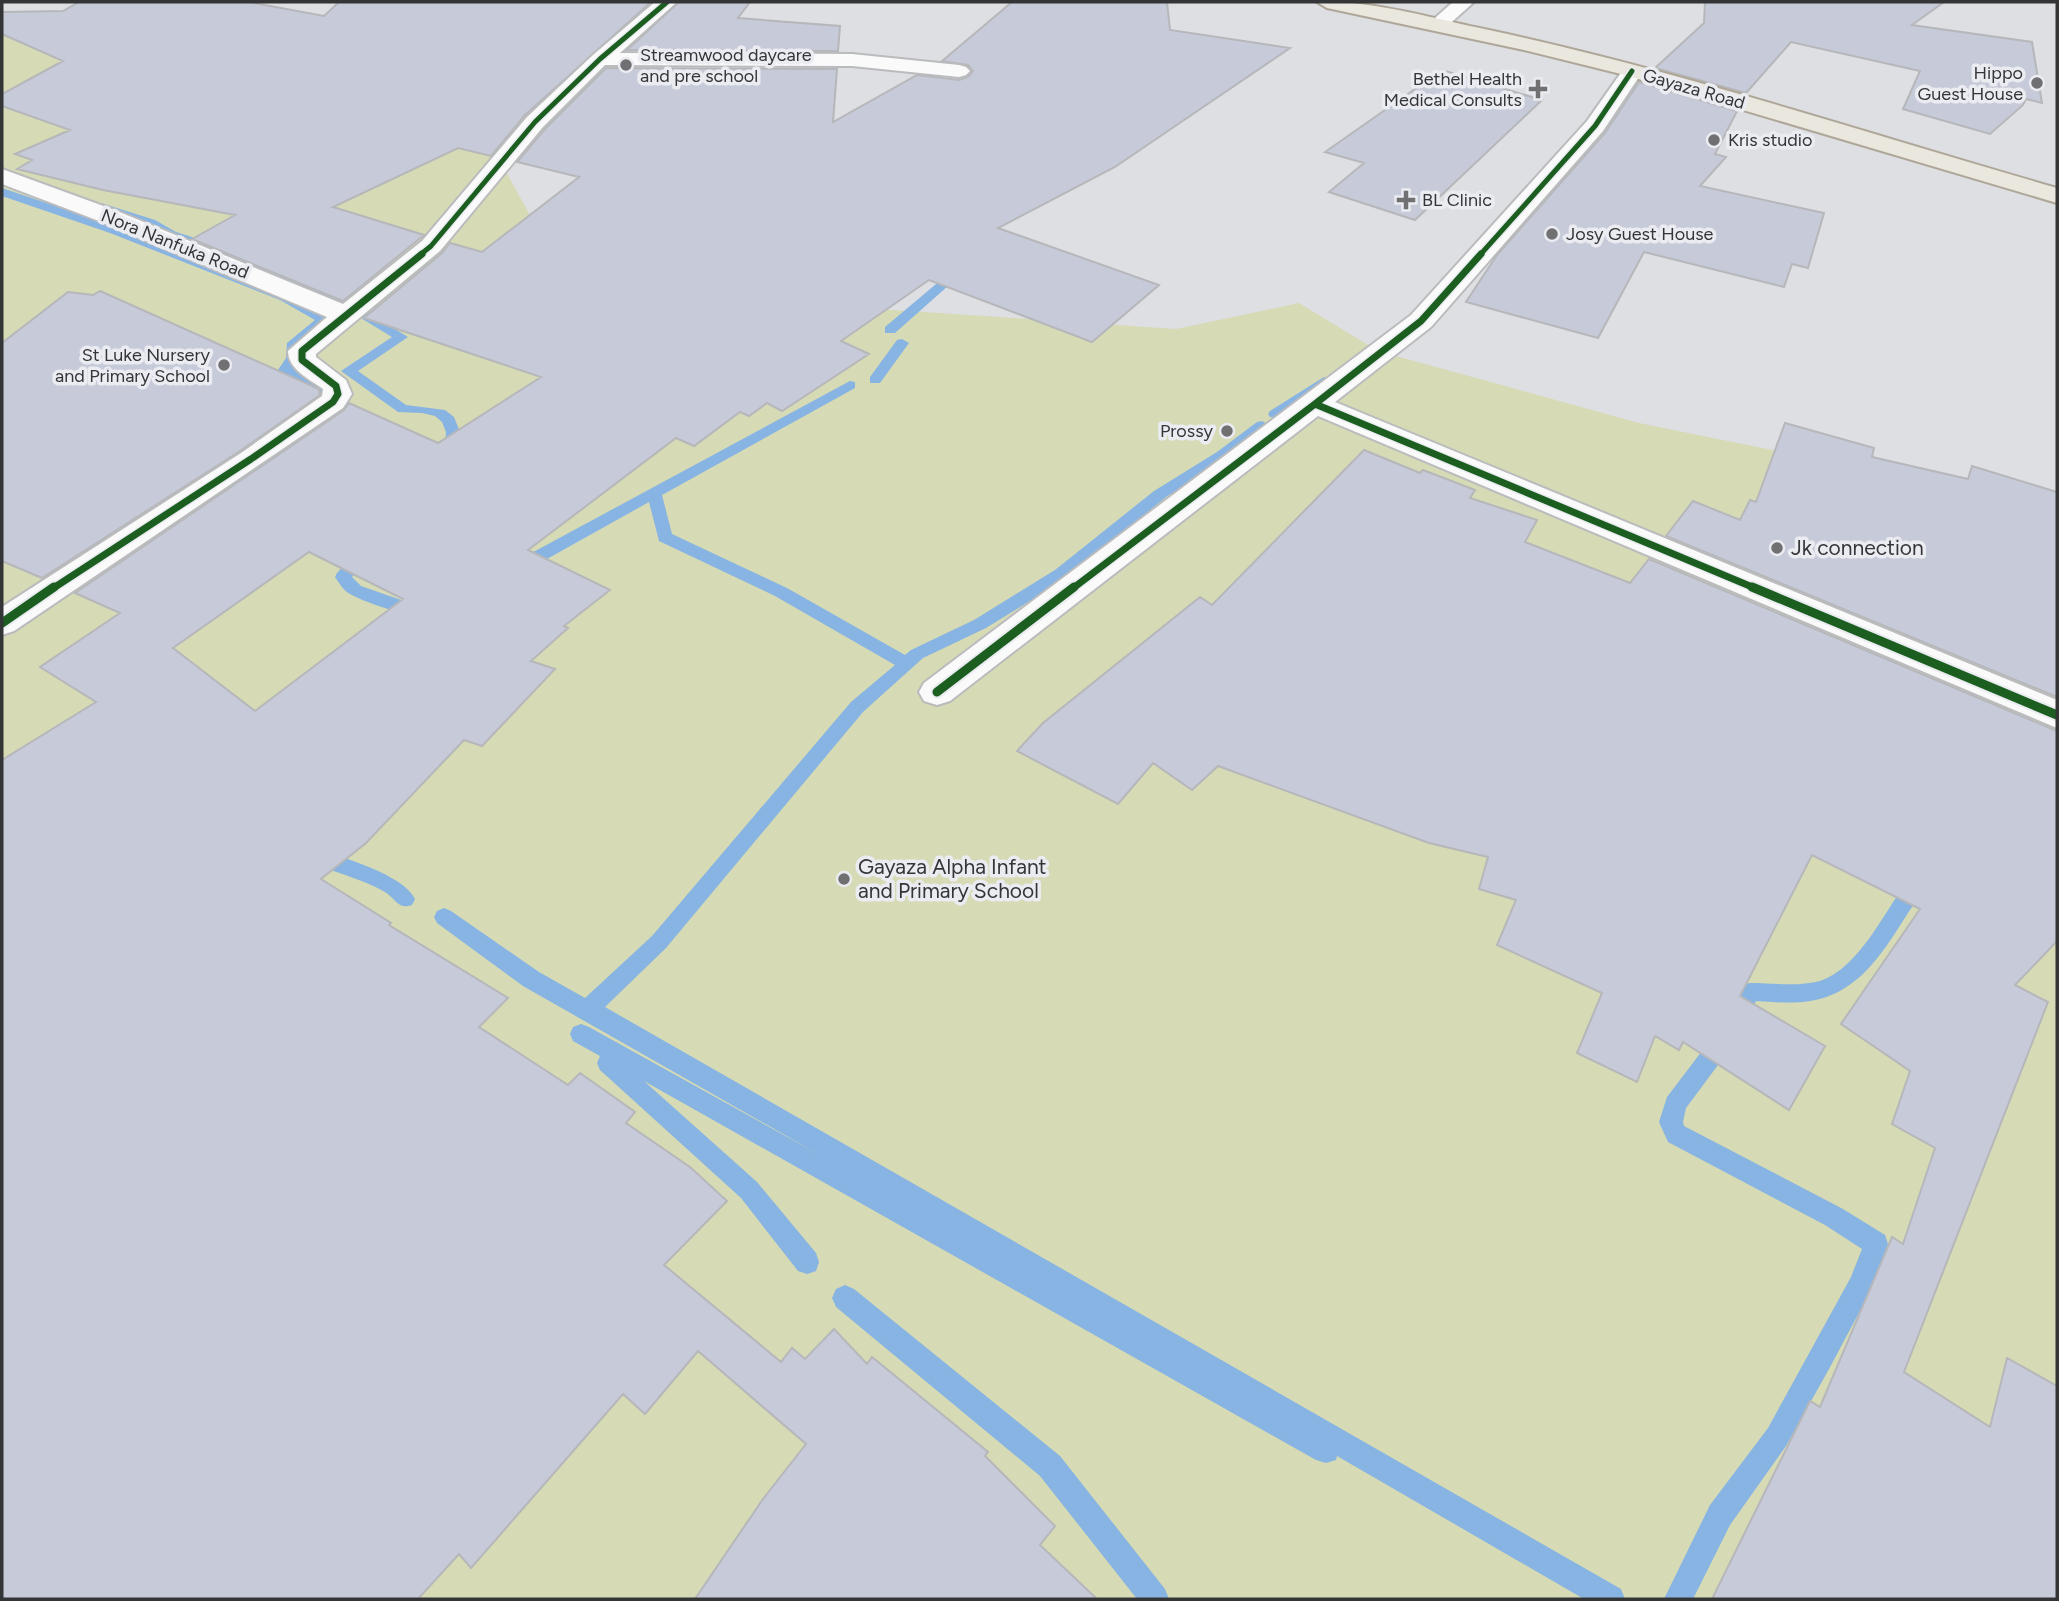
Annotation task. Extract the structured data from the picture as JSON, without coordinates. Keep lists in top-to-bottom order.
{
  "streets": {
    "main road": ["Gayaza Road"],
    "street": ["Nora Nanfuka Road"]
  },
  "places": {
    "other": [
      "Streamwood daycare and pre school",
      "Hippo Guest House",
      "Kris studio",
      "Josy Guest House",
      "St Luke Nursery and Primary School",
      "Prossy",
      "Jk connection",
      "Gayaza Alpha Infant and Primary School"
    ],
    "health": ["Bethel Health Medical Consults", "BL Clinic"]
  }
}
